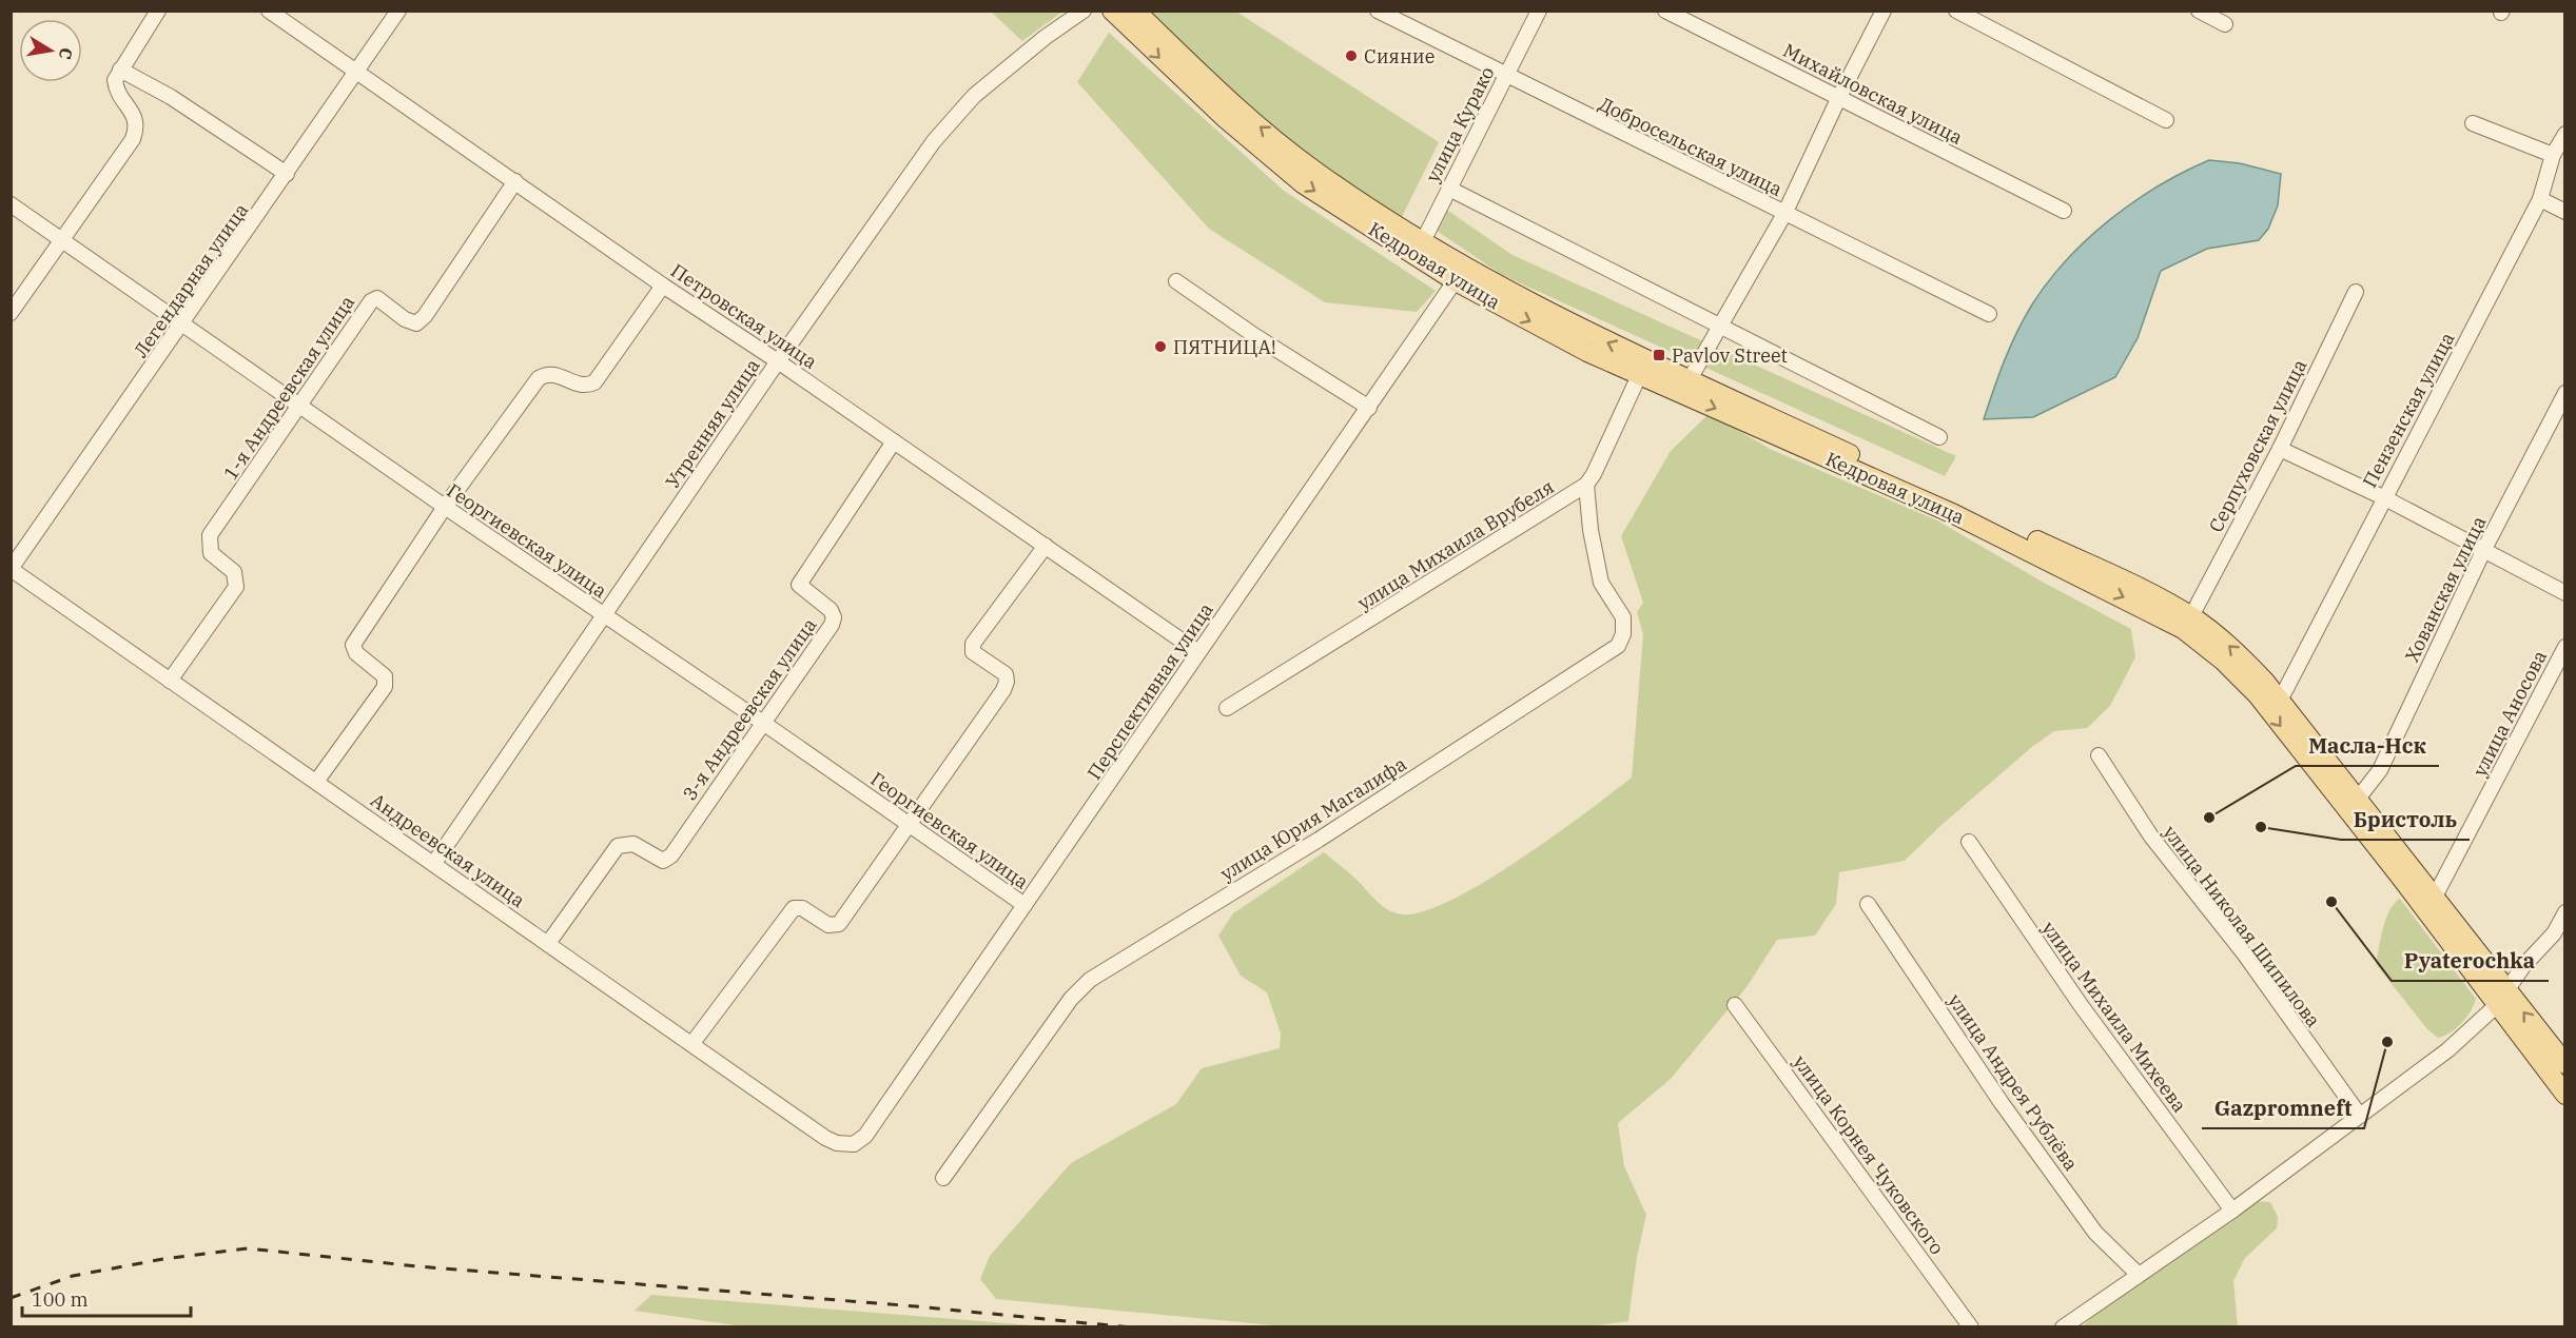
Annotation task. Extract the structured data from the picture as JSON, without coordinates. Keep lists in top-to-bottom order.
{
  "streets": {
    "main road": ["Кедровая улица"],
    "street": [
      "Михайловская улица",
      "улица Курако",
      "Добросельская улица",
      "Легендарная улица",
      "Петровская улица",
      "1-я Андреевская улица",
      "Пензенская улица",
      "Утренняя улица",
      "Серпуховская улица",
      "Георгиевская улица",
      "улица Михаила Врубеля",
      "Хованская улица",
      "Перспективная улица",
      "3-я Андреевская улица",
      "улица Аносова",
      "улица Юрия Магалифа",
      "Андреевская улица",
      "улица Николая Шипилова",
      "улица Михаила Михеева",
      "улица Андрея Рублёва",
      "улица Корнея Чуковского"
    ]
  },
  "crossings": [
    ["улица Курако", "Добросельская улица"],
    ["улица Курако", "Кедровая улица"],
    ["Кедровая улица", "Пензенская улица"],
    ["Кедровая улица", "Серпуховская улица"],
    ["Кедровая улица", "улица Михаила Врубеля"],
    ["Кедровая улица", "Хованская улица"],
    ["Кедровая улица", "Перспективная улица"],
    ["Кедровая улица", "улица Аносова"],
    ["Легендарная улица", "Петровская улица"],
    ["Легендарная улица", "Георгиевская улица"],
    ["Легендарная улица", "Андреевская улица"],
    ["Петровская улица", "1-я Андреевская улица"],
    ["Петровская улица", "Утренняя улица"],
    ["Петровская улица", "Перспективная улица"],
    ["Петровская улица", "3-я Андреевская улица"],
    ["1-я Андреевская улица", "Георгиевская улица"],
    ["1-я Андреевская улица", "Андреевская улица"],
    ["Утренняя улица", "Георгиевская улица"],
    ["Утренняя улица", "Андреевская улица"],
    ["Георгиевская улица", "Перспективная улица"],
    ["Георгиевская улица", "3-я Андреевская улица"],
    ["улица Михаила Врубеля", "улица Юрия Магалифа"],
    ["Перспективная улица", "Андреевская улица"],
    ["3-я Андреевская улица", "Андреевская улица"]
  ],
  "places": {
    "other": [
      "Сияние",
      "ПЯТНИЦА!",
      "Масла-Нск",
      "Бристоль",
      "Pyaterochka",
      "Gazpromneft"
    ],
    "transit": ["Pavlov Street"]
  },
  "scale_bar": "100 m",
  "north": "right"
}
